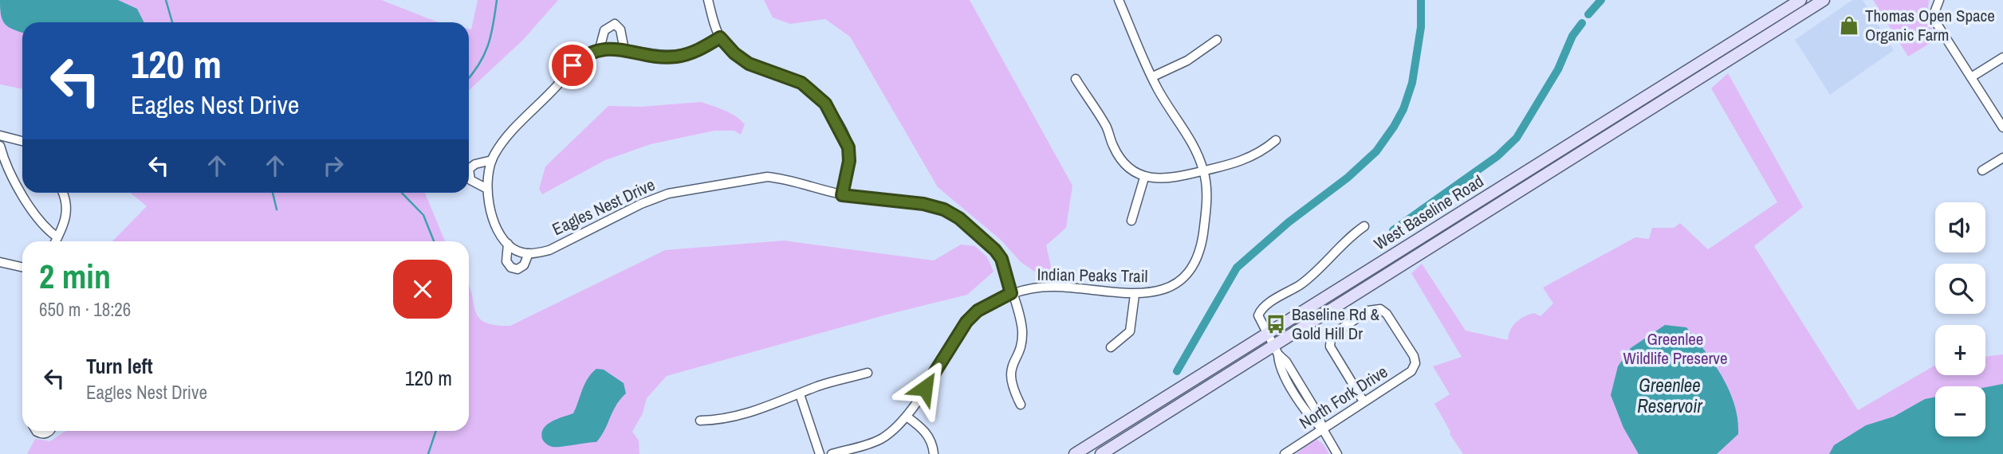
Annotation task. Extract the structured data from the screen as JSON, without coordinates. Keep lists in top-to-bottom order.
{
  "streets": {
    "main road": ["West Baseline Road"],
    "street": ["Eagles Nest Drive", "Indian Peaks Trail", "North Fork Drive"]
  },
  "crossings": [
    ["Eagles Nest Drive", "Indian Peaks Trail"]
  ],
  "water": ["Greenlee Reservoir"],
  "parks": ["Greenlee Wildlife Preserve"],
  "places": {
    "shop": ["Thomas Open Space Organic Farm"],
    "bus stop": ["Baseline Rd & Gold Hill Dr"]
  },
  "page": {
    "turn": ["120 m", "Eagles Nest Drive"],
    "map_buttons": ["+", "−"],
    "heading": ["2 min", "650 m · 18:26"],
    "list": [
      {
        "name": "Turn left",
        "note": "Eagles Nest Drive",
        "value": "120 m"
      }
    ]
  }
}
